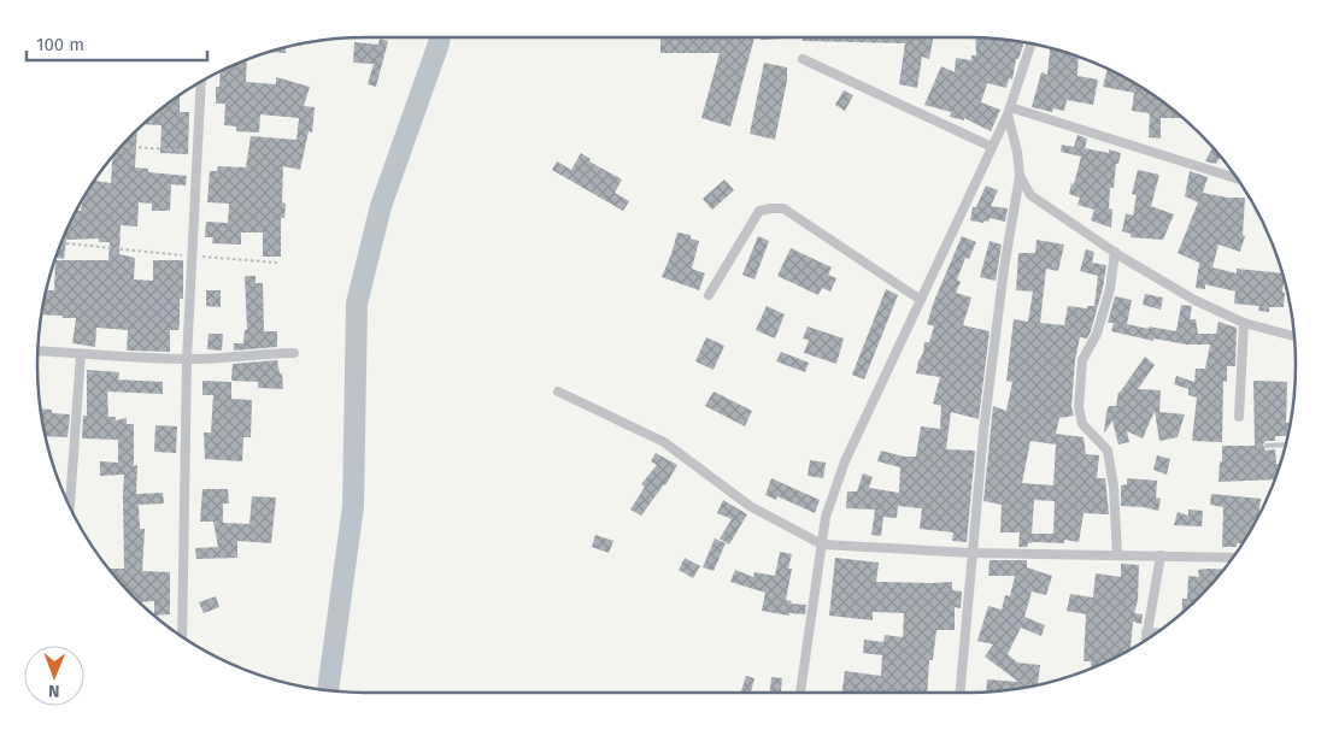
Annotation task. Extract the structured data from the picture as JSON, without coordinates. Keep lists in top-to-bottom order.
{
  "scale_bar": "100 m",
  "north": "bottom"
}
